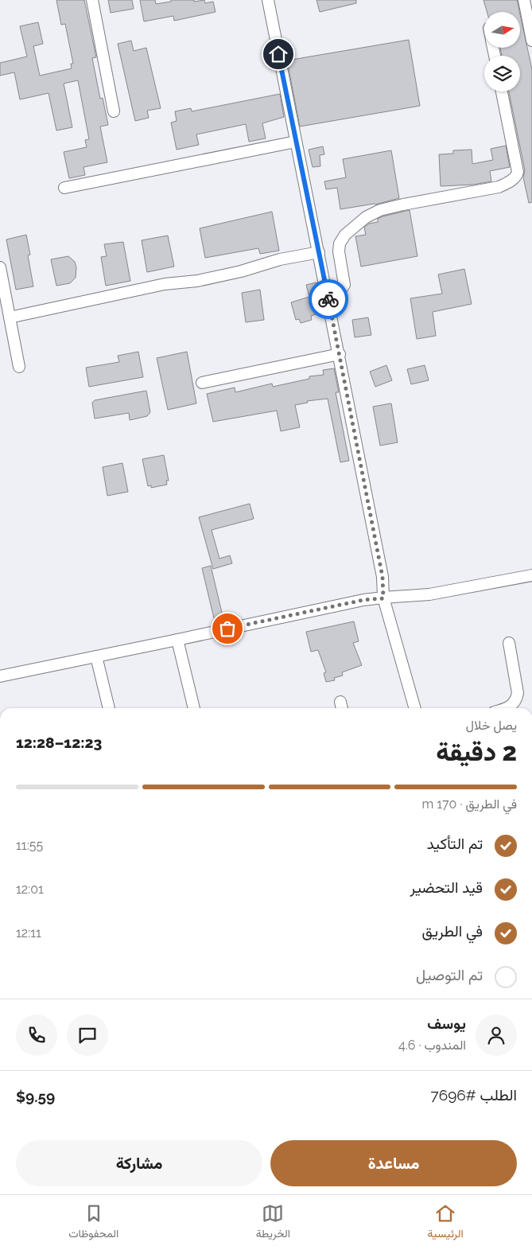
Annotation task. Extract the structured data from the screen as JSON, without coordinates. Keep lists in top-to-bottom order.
{
  "north": "right",
  "page": {
    "heading": ["2 دقيقة", "يصل خلال", "12:23–12:28"],
    "panel": [
      "يوسف",
      "المندوب · 4.6",
      "الطلب #7696",
      "$9.59"
    ],
    "bar": "في الطريق · 170 m",
    "list": [
      ["تم التأكيد", "11:55"],
      ["قيد التحضير", "12:01"],
      ["في الطريق", "12:11"],
      "تم التوصيل"
    ],
    "buttons": ["مساعدة", "مشاركة"],
    "tabs": ["الرئيسية", "الخريطة", "المحفوظات"]
  }
}
